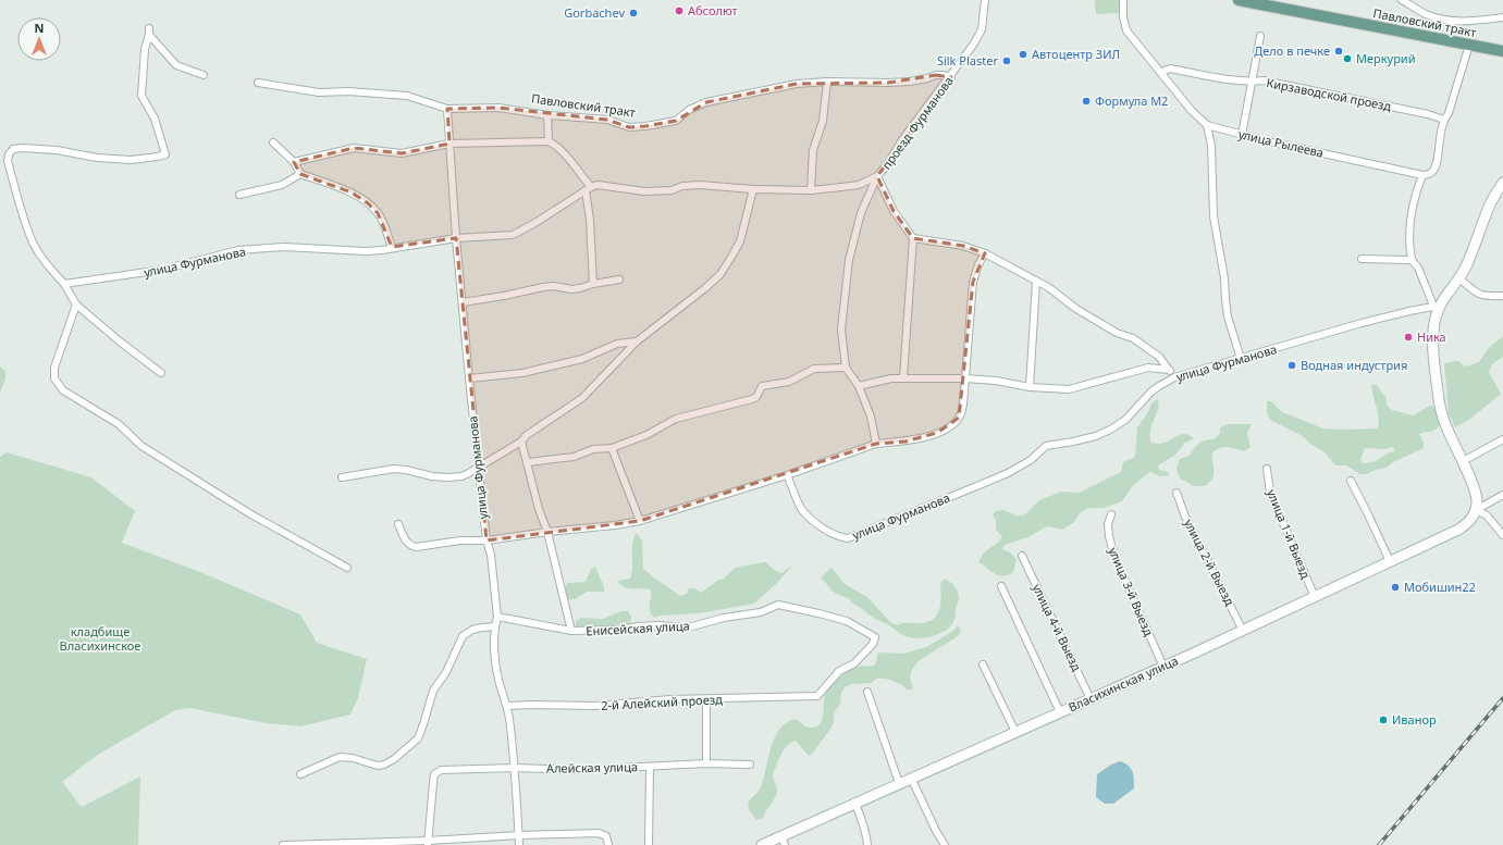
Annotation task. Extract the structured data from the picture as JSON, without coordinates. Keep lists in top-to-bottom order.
{
  "streets": {
    "main road": ["Павловский тракт"],
    "street": [
      "Кирзаводской проезд",
      "проезд Фурманова",
      "улица Рылеева",
      "улица Фурманова",
      "улица 1-й Выезд",
      "улица 2-й Выезд",
      "улица 3-й Выезд",
      "улица 4-й Выезд",
      "Енисейская улица",
      "Власихинская улица",
      "2-й Алейский проезд",
      "Алейская улица"
    ]
  },
  "crossings": [
    ["Павловский тракт", "проезд Фурманова"],
    ["Павловский тракт", "улица Фурманова"],
    ["Кирзаводской проезд", "улица Рылеева"],
    ["улица Фурманова", "Енисейская улица"],
    ["улица Фурманова", "2-й Алейский проезд"],
    ["улица Фурманова", "Алейская улица"],
    ["улица 1-й Выезд", "Власихинская улица"],
    ["улица 2-й Выезд", "Власихинская улица"],
    ["улица 3-й Выезд", "Власихинская улица"],
    ["улица 4-й Выезд", "Власихинская улица"],
    ["Енисейская улица", "2-й Алейский проезд"]
  ],
  "parks": ["кладбище Власихинское"],
  "places": [
    "Абсолют",
    "Gorbachev",
    "Дело в печке",
    "Автоцентр ЗИЛ",
    "Меркурий",
    "Silk Plaster",
    "Формула М2",
    "Ника",
    "Водная индустрия",
    "Мобишин22",
    "Иванор"
  ],
  "north": "top"
}
